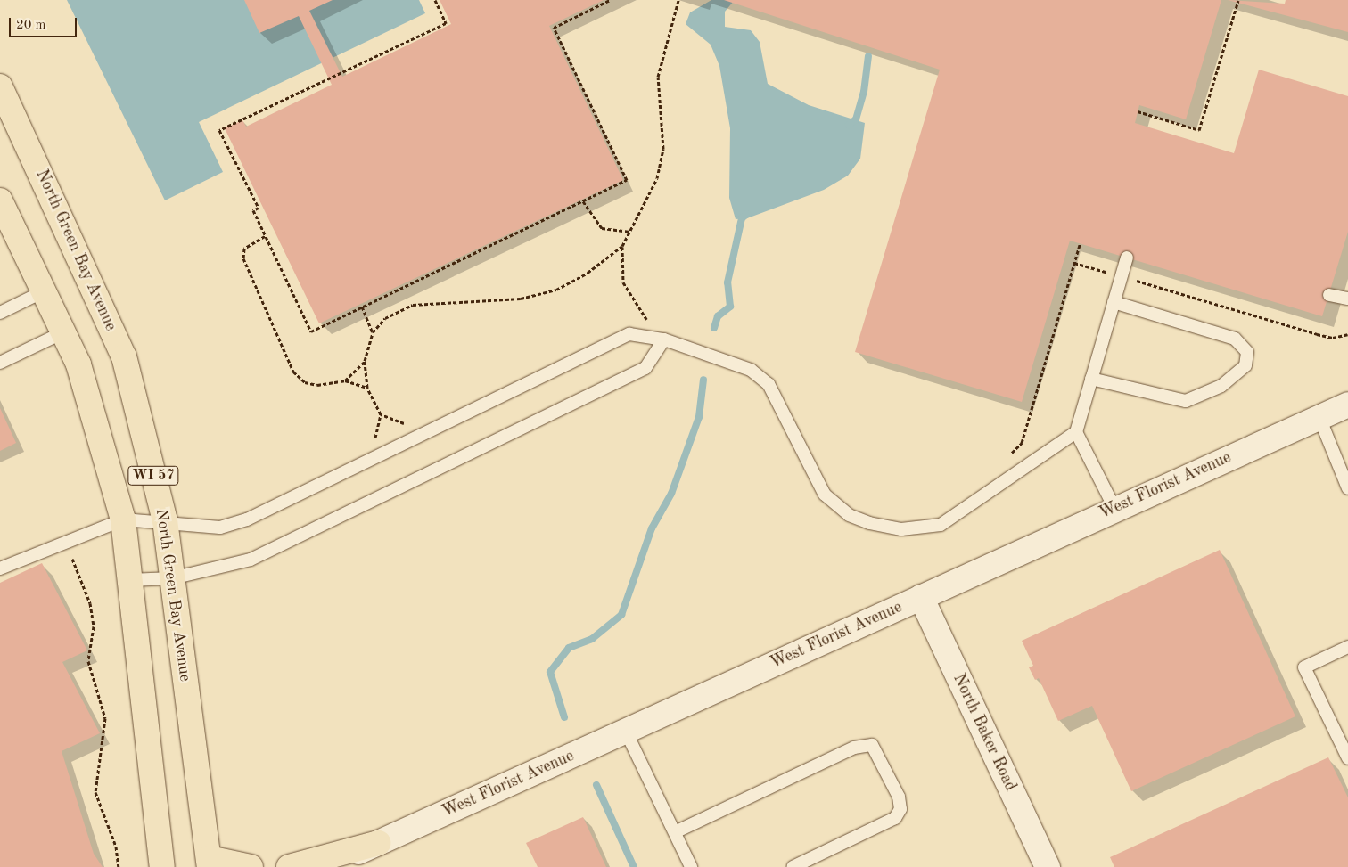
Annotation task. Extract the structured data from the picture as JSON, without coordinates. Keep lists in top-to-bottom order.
{
  "streets": {
    "main road": ["North Green Bay Avenue", "WI 57"],
    "street": ["West Florist Avenue", "North Baker Road"]
  },
  "crossings": [
    ["West Florist Avenue", "North Baker Road"]
  ],
  "scale_bar": "20 m"
}
